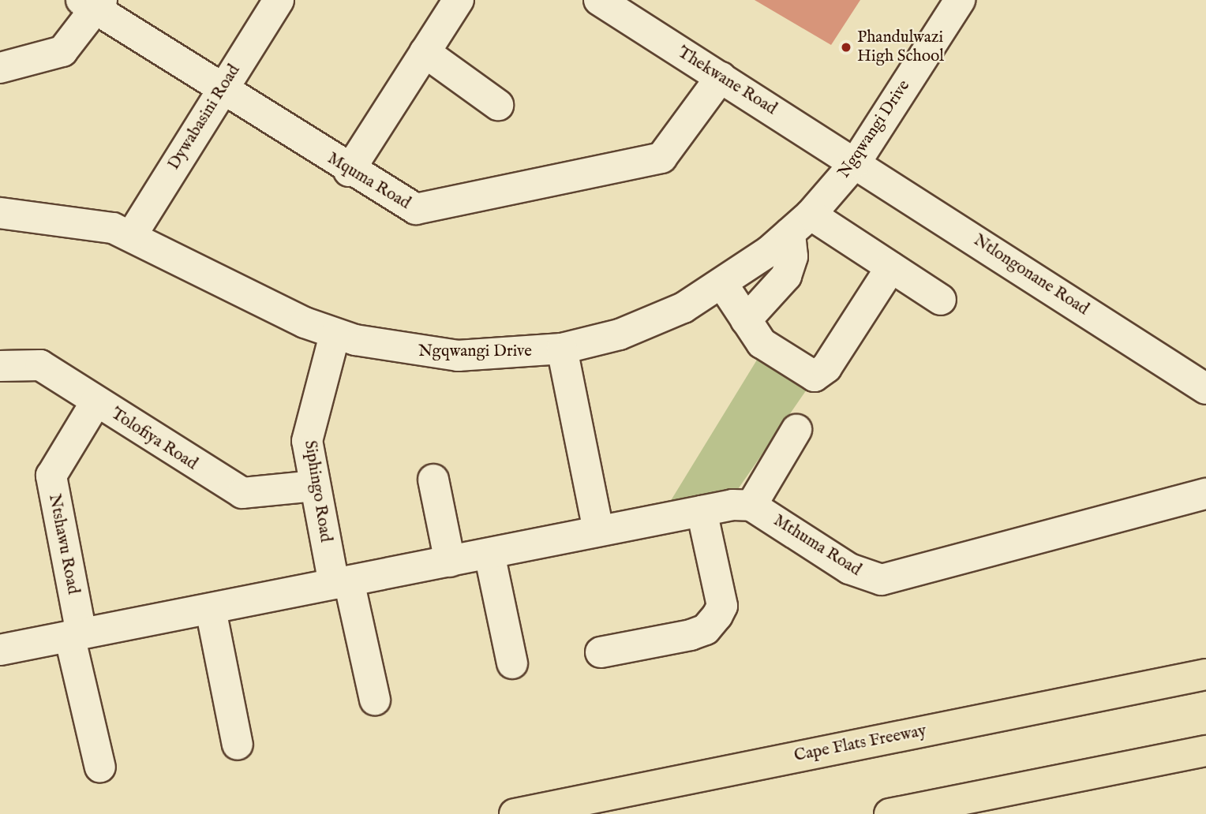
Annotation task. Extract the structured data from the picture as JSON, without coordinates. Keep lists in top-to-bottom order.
{
  "streets": {
    "highway": ["Cape Flats Freeway"],
    "street": [
      "Thekwane Road",
      "Dywabasini Road",
      "Ngqwangi Drive",
      "Mquma Road",
      "Ntlongonane Road",
      "Tolofiya Road",
      "Siphingo Road",
      "Ntshawu Road",
      "Mthuma Road"
    ]
  },
  "crossings": [
    ["Thekwane Road", "Ngqwangi Drive"],
    ["Thekwane Road", "Mquma Road"],
    ["Thekwane Road", "Ntlongonane Road"],
    ["Dywabasini Road", "Ngqwangi Drive"],
    ["Dywabasini Road", "Mquma Road"],
    ["Ngqwangi Drive", "Ntlongonane Road"],
    ["Ngqwangi Drive", "Siphingo Road"],
    ["Tolofiya Road", "Siphingo Road"],
    ["Tolofiya Road", "Ntshawu Road"]
  ],
  "places": ["Phandulwazi High School"]
}
